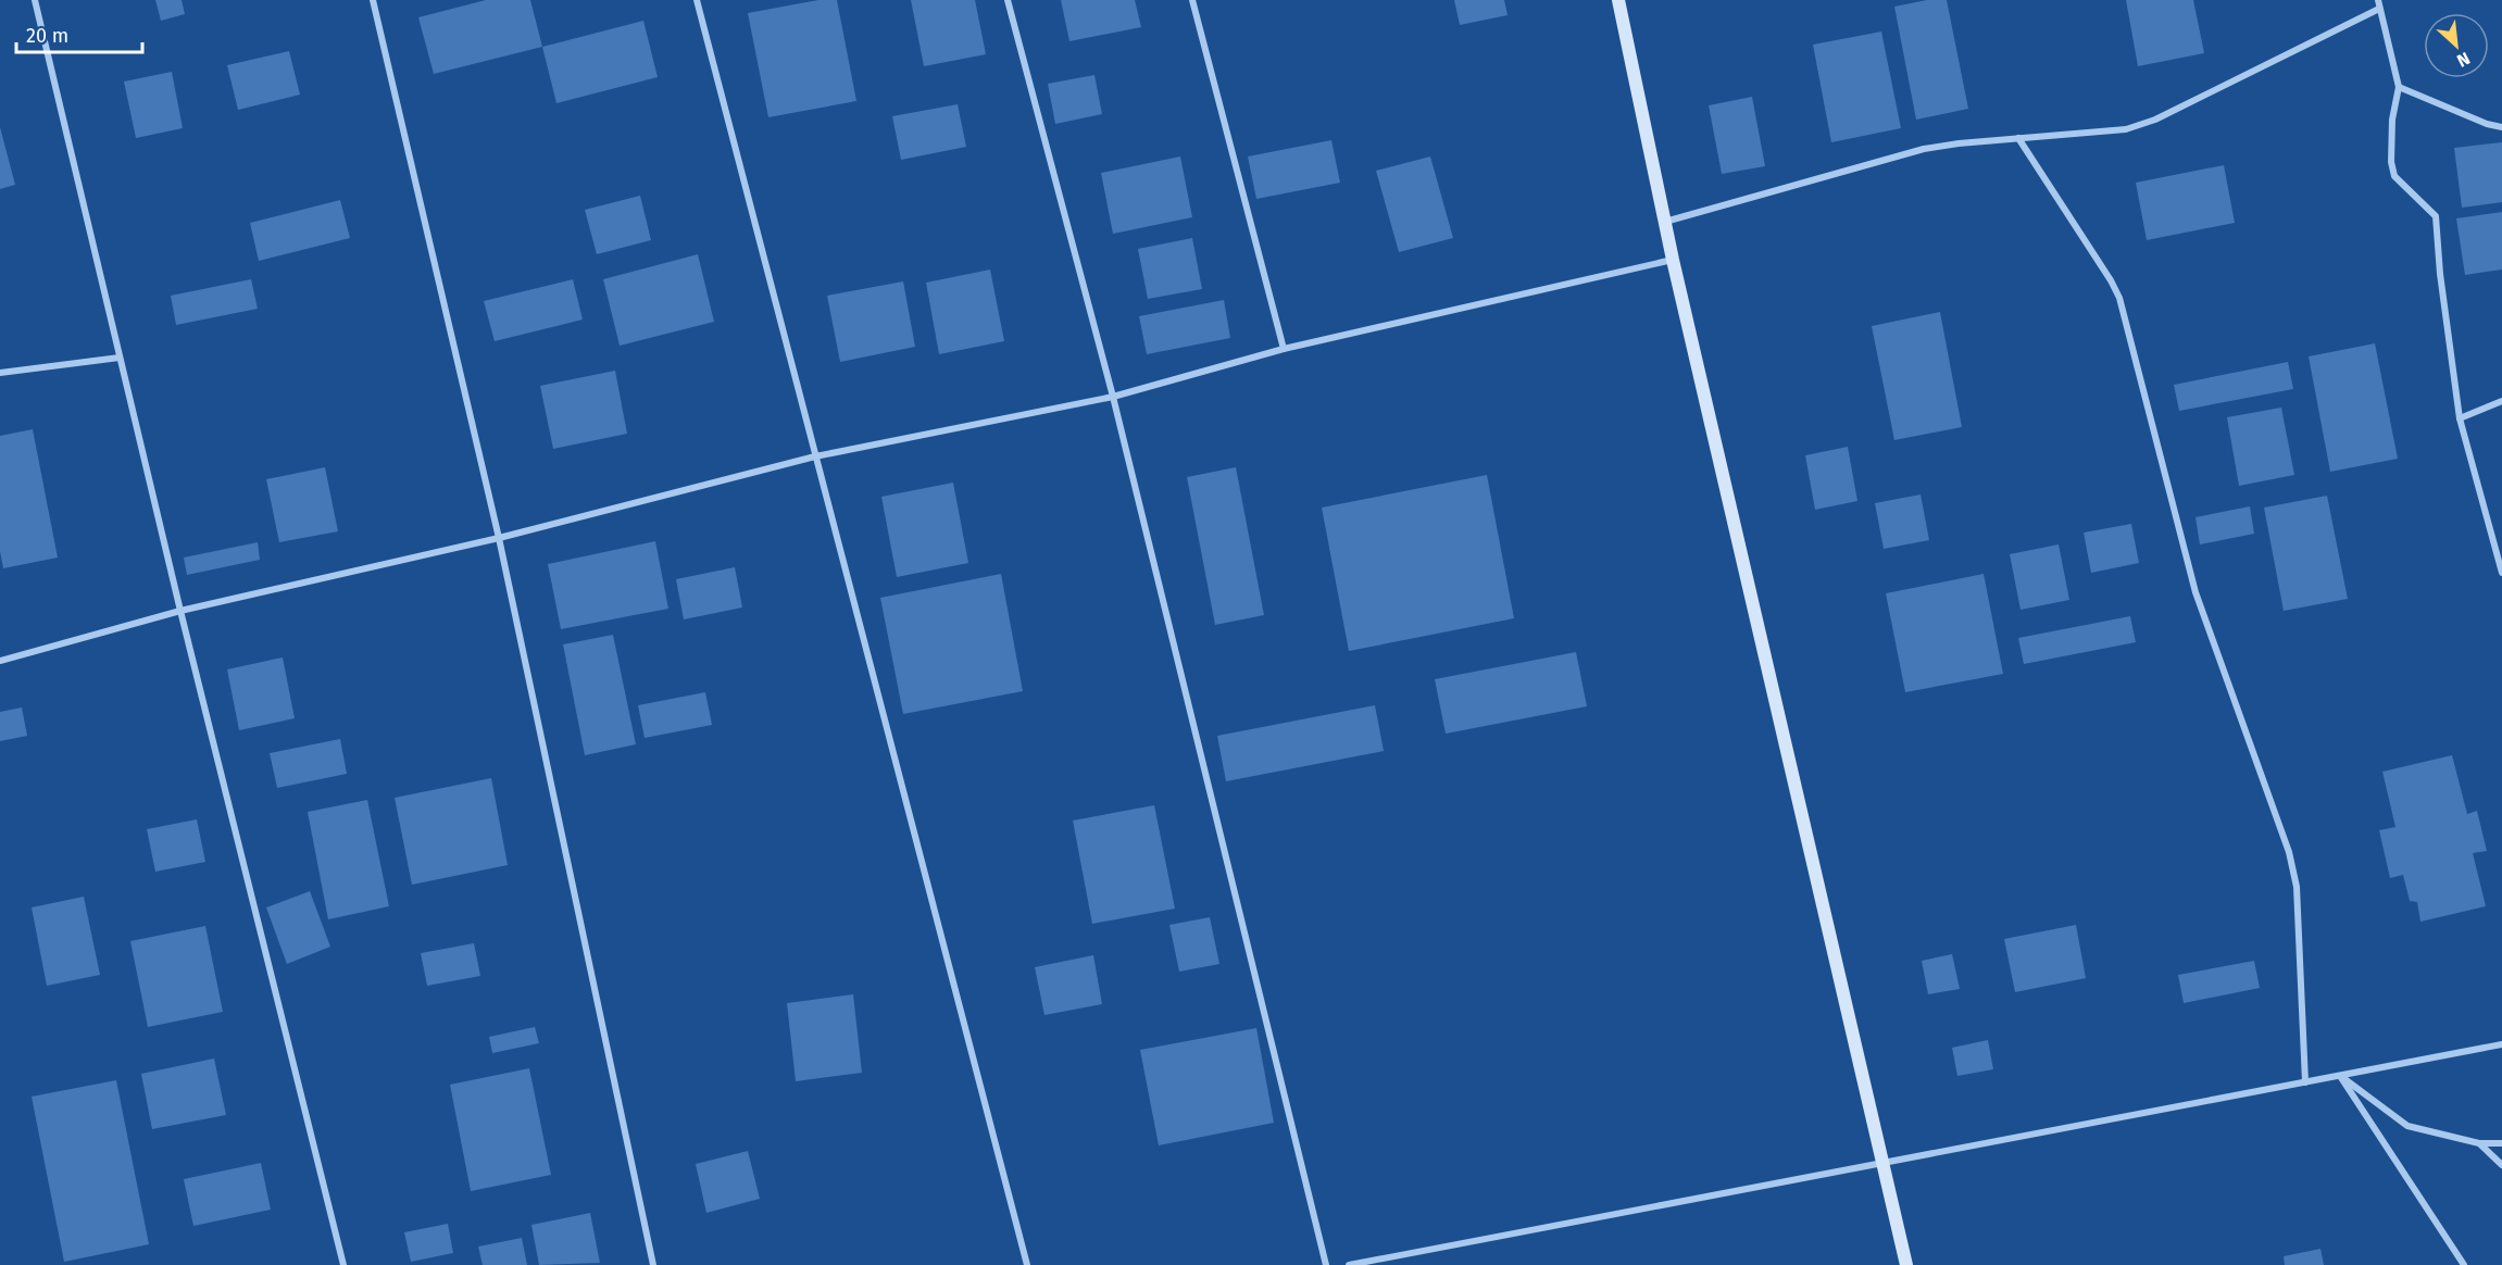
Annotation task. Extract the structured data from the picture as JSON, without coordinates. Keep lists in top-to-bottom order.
{
  "scale_bar": "20 m",
  "north": "bottom right"
}
